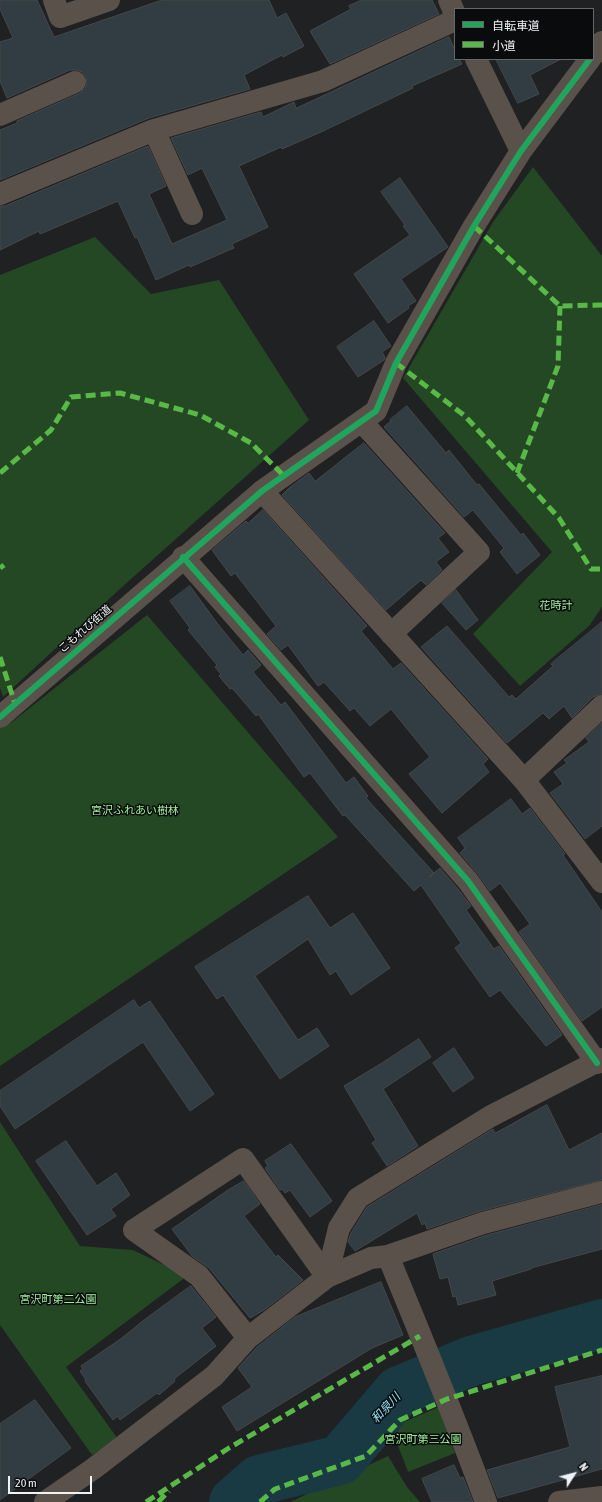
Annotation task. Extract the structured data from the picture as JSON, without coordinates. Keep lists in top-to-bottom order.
{
  "streets": {
    "street": ["こもれび街道"]
  },
  "water": ["和泉川"],
  "parks": [
    "花時計",
    "宮沢ふれあい樹林",
    "宮沢町第二公園",
    "宮沢町第三公園"
  ],
  "legend": ["自転車道", "小道"],
  "scale_bar": "20 m",
  "north": "top right"
}
